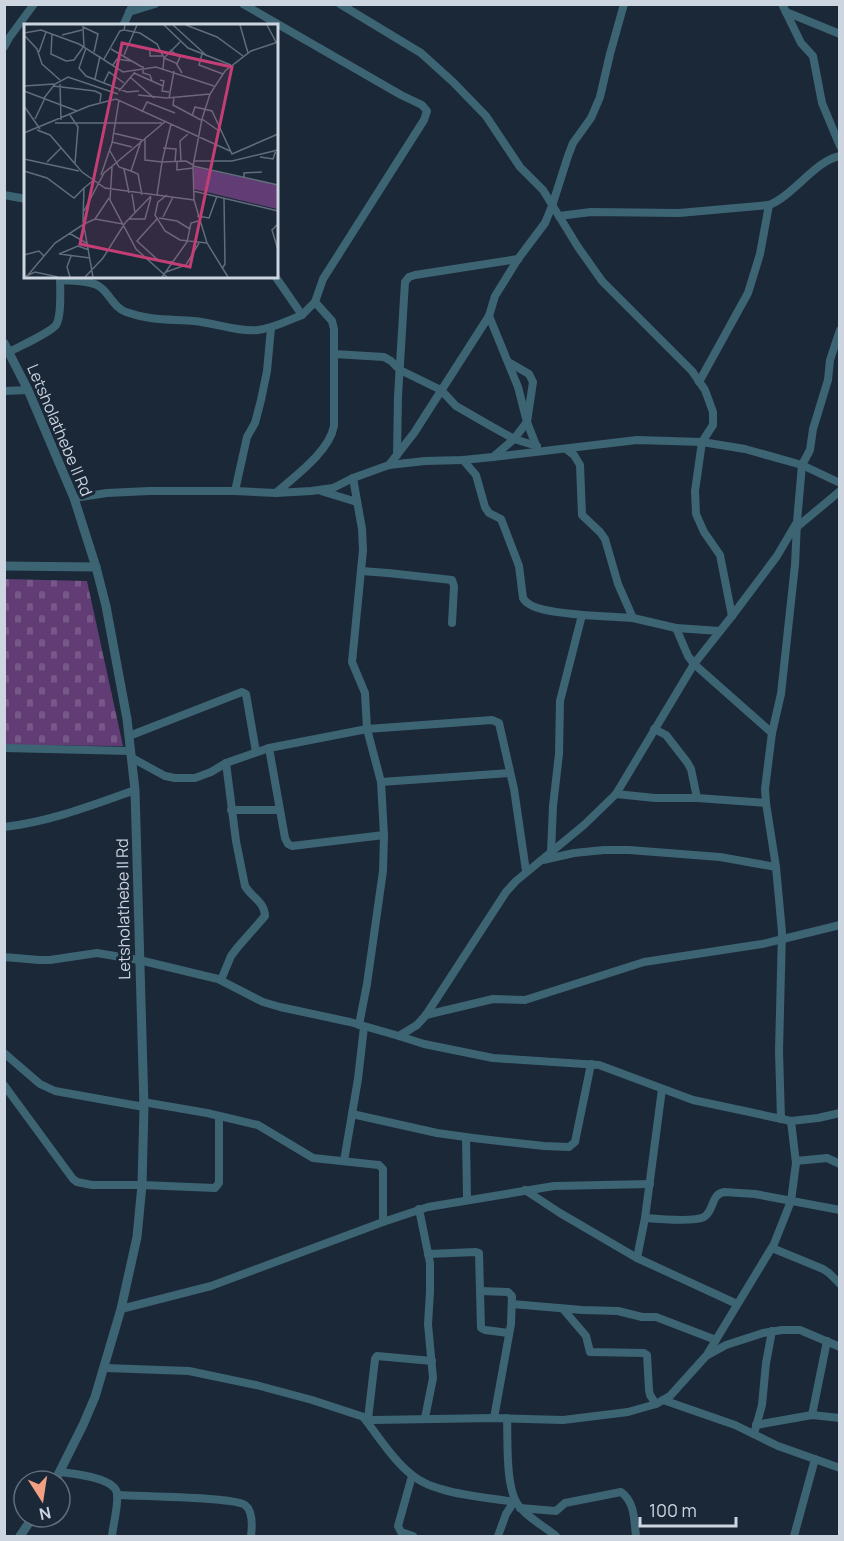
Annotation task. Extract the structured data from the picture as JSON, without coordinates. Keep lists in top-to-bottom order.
{
  "streets": {
    "street": ["Letsholathebe II Rd"]
  },
  "scale_bar": "100 m",
  "north": "bottom"
}
